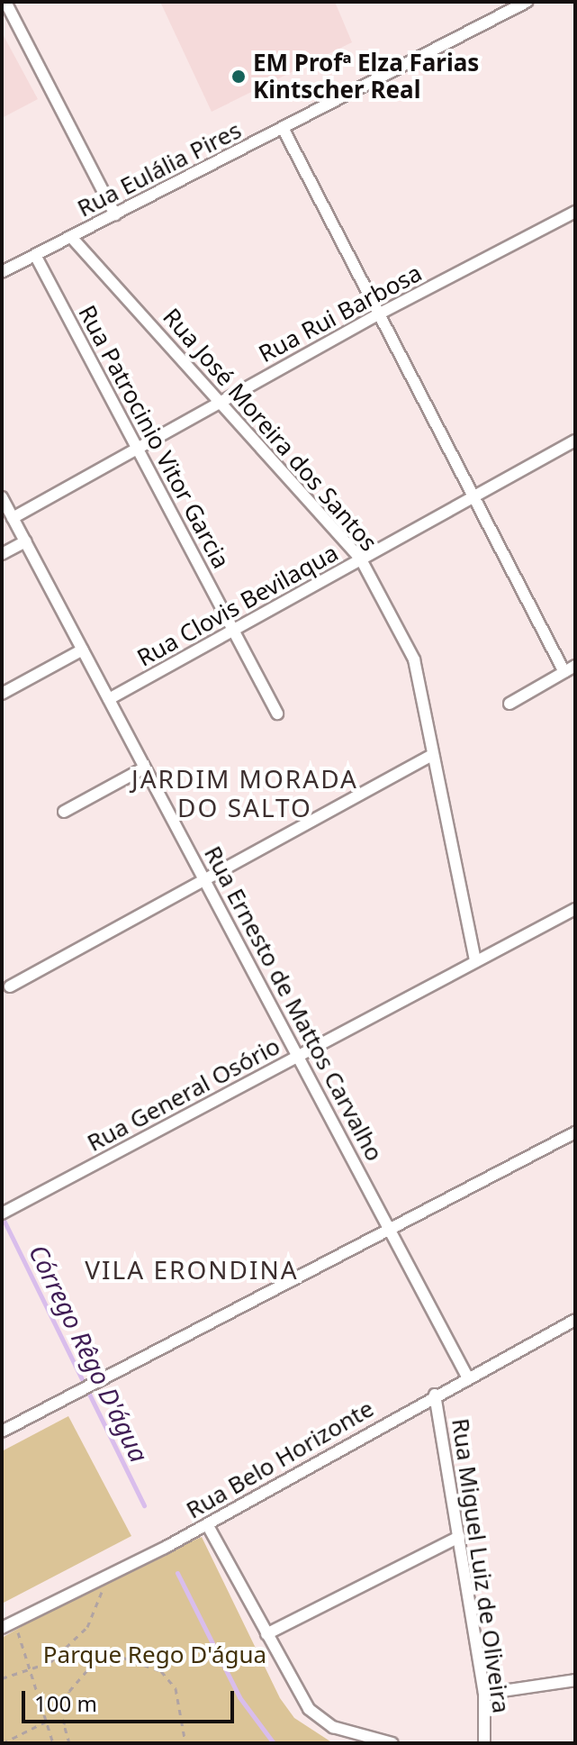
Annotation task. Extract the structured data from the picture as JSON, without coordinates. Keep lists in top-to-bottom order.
{
  "streets": {
    "street": [
      "Rua Eulália Pires",
      "Rua Rui Barbosa",
      "Rua José Moreira dos Santos",
      "Rua Patrocinio Vitor Garcia",
      "Rua Clovis Bevilaqua",
      "Rua Ernesto de Mattos Carvalho",
      "Rua General Osório",
      "Rua Belo Horizonte",
      "Rua Miguel Luiz de Oliveira"
    ]
  },
  "crossings": [
    ["Rua Eulália Pires", "Rua José Moreira dos Santos"],
    ["Rua Eulália Pires", "Rua Patrocinio Vitor Garcia"],
    ["Rua Rui Barbosa", "Rua José Moreira dos Santos"],
    ["Rua Rui Barbosa", "Rua Patrocinio Vitor Garcia"],
    ["Rua Rui Barbosa", "Rua Ernesto de Mattos Carvalho"],
    ["Rua José Moreira dos Santos", "Rua Clovis Bevilaqua"],
    ["Rua José Moreira dos Santos", "Rua General Osório"],
    ["Rua Patrocinio Vitor Garcia", "Rua Clovis Bevilaqua"],
    ["Rua Clovis Bevilaqua", "Rua Ernesto de Mattos Carvalho"],
    ["Rua Ernesto de Mattos Carvalho", "Rua General Osório"],
    ["Rua Ernesto de Mattos Carvalho", "Rua Belo Horizonte"],
    ["Rua Belo Horizonte", "Rua Miguel Luiz de Oliveira"]
  ],
  "districts": ["JARDIM MORADA DO SALTO", "VILA ERONDINA"],
  "water": ["Córrego Rêgo D'água"],
  "parks": ["Parque Rego D'água"],
  "places": ["EM Profª Elza Farias Kintscher Real"],
  "scale_bar": "100 m"
}
